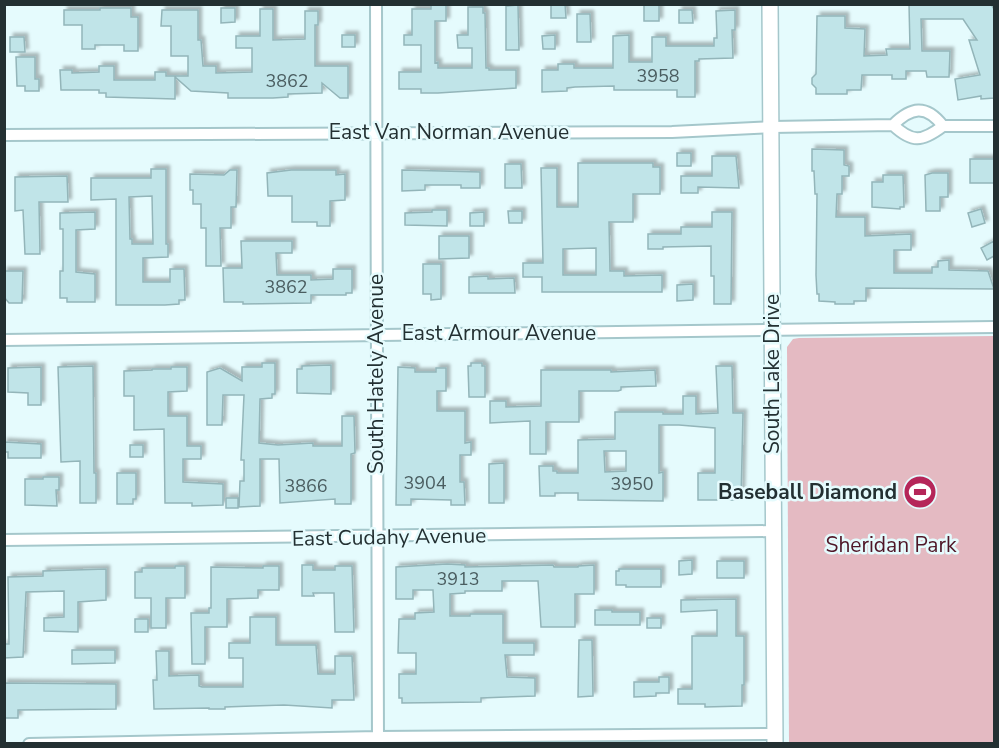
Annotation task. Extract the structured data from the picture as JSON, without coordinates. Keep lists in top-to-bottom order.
{
  "streets": {
    "main road": ["South Lake Drive"],
    "street": [
      "East Van Norman Avenue",
      "East Armour Avenue",
      "South Hately Avenue",
      "East Cudahy Avenue"
    ]
  },
  "crossings": [
    ["East Van Norman Avenue", "South Hately Avenue"],
    ["East Van Norman Avenue", "South Lake Drive"],
    ["East Armour Avenue", "South Hately Avenue"],
    ["East Armour Avenue", "South Lake Drive"],
    ["South Hately Avenue", "East Cudahy Avenue"],
    ["South Lake Drive", "East Cudahy Avenue"]
  ],
  "parks": ["Sheridan Park"],
  "places": {
    "sports": ["Baseball Diamond"]
  },
  "house_numbers": [
    "3958",
    "3862",
    "3862",
    "3904",
    "3950",
    "3866",
    "3913"
  ]
}
